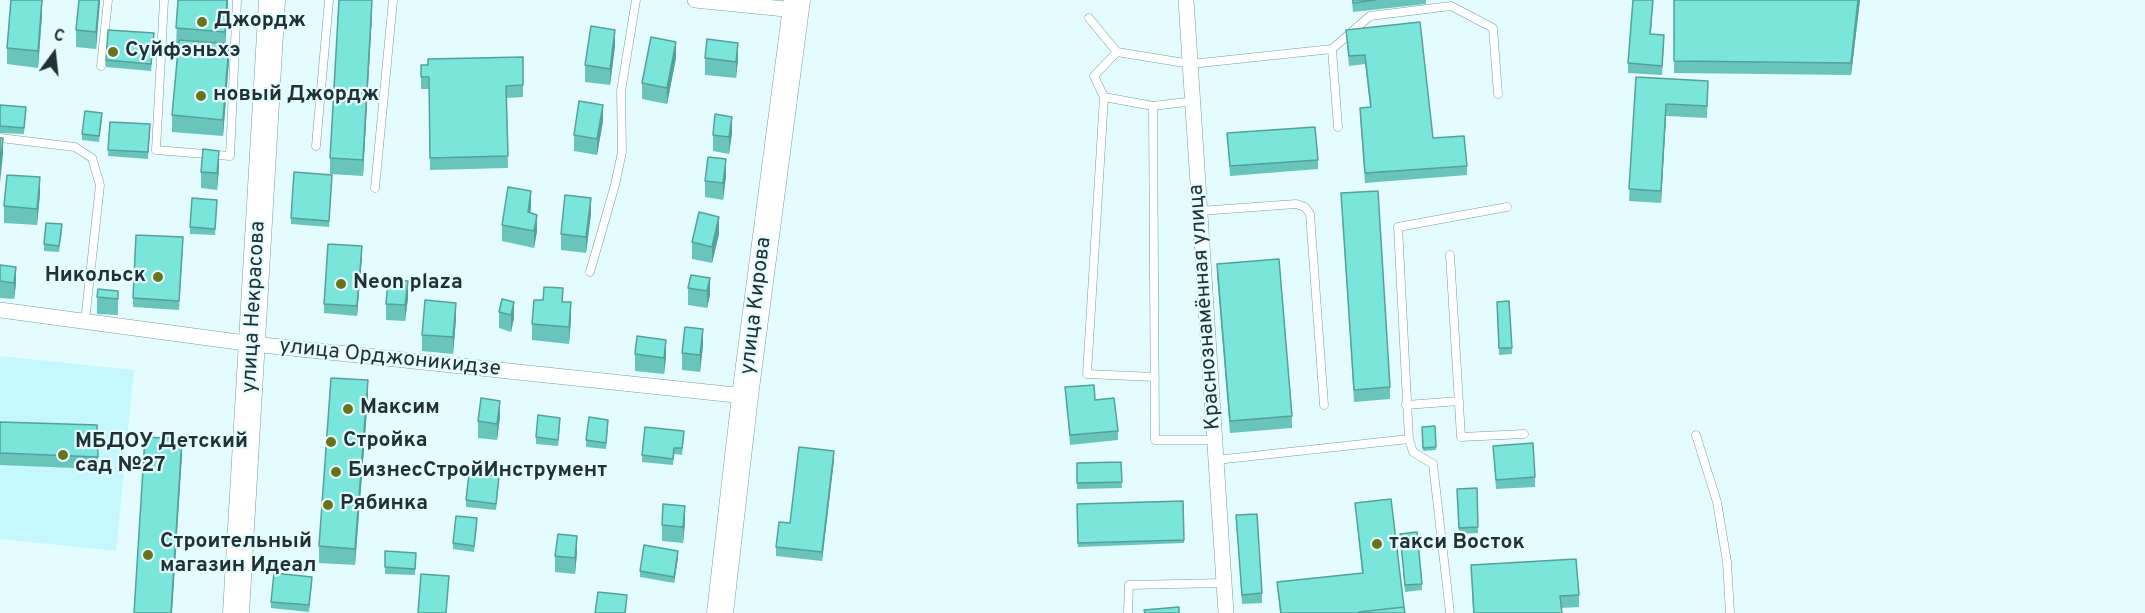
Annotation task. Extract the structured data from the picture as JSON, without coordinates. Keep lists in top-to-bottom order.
{
  "streets": {
    "highway": ["улица Кирова", "улица Некрасова"],
    "street": ["Краснознамённая улица", "улица Орджоникидзе"]
  },
  "crossings": [
    ["улица Кирова", "улица Орджоникидзе"],
    ["улица Некрасова", "улица Орджоникидзе"]
  ],
  "places": [
    "Джордж",
    "Суйфэньхэ",
    "новый Джордж",
    "Никольск",
    "Neon plaza",
    "Максим",
    "Стройка",
    "МБДОУ Детский сад №27",
    "БизнесСтройИнструмент",
    "Рябинка",
    "такси Восток",
    "Строительный магазин Идеал"
  ],
  "north": "top"
}
